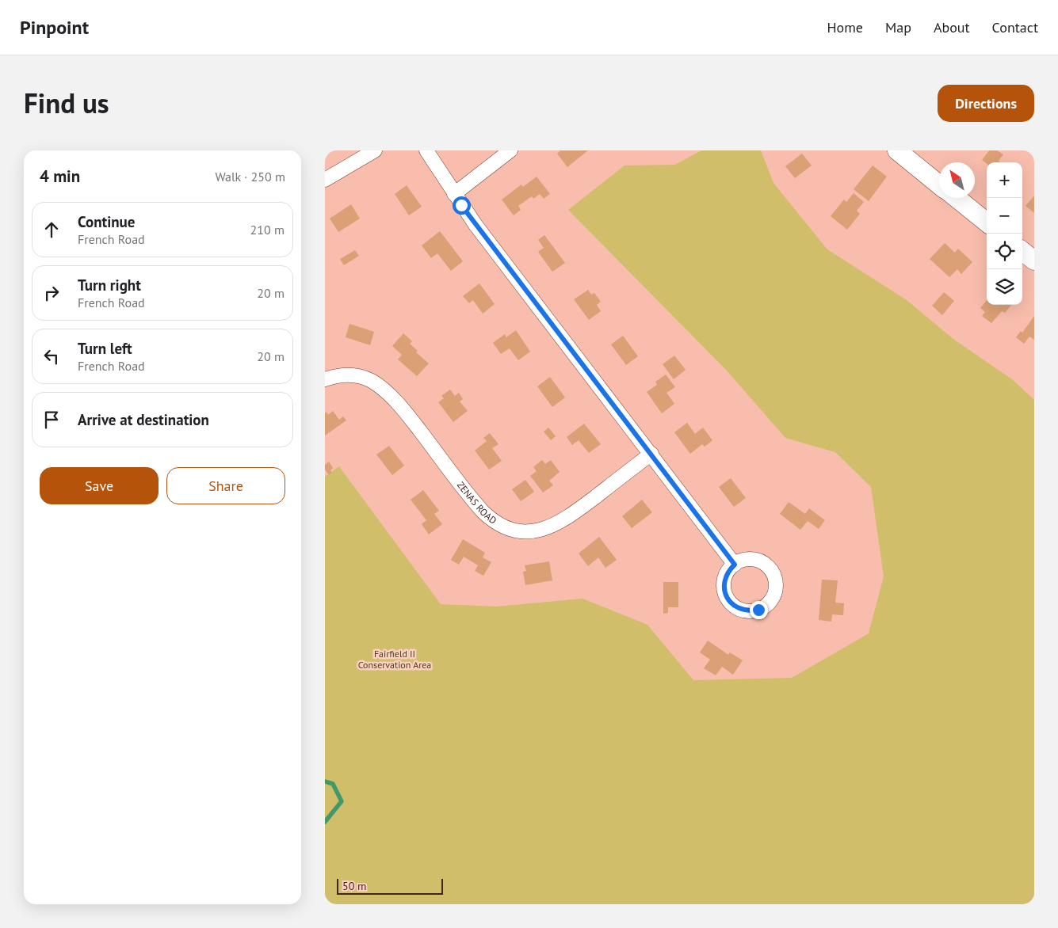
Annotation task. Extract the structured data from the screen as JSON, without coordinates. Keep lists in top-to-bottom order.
{
  "streets": {
    "street": ["ZENAS ROAD"]
  },
  "parks": ["Fairfield II Conservation Area"],
  "scale_bar": "50 m",
  "north": "top left",
  "page": {
    "header": "Pinpoint",
    "nav": [
      "Home",
      "Map",
      "About",
      "Contact"
    ],
    "title": "Find us",
    "buttons": [
      "Directions",
      ["Save", "Share"]
    ],
    "heading": ["4 min", "Walk · 250 m"],
    "map_buttons": ["+", "−"],
    "list": [
      ["Continue", "French Road", "210 m"],
      ["Turn right", "French Road", "20 m"],
      ["Turn left", "French Road", "20 m"],
      "Arrive at destination"
    ],
    "scale": "50 m"
  }
}
